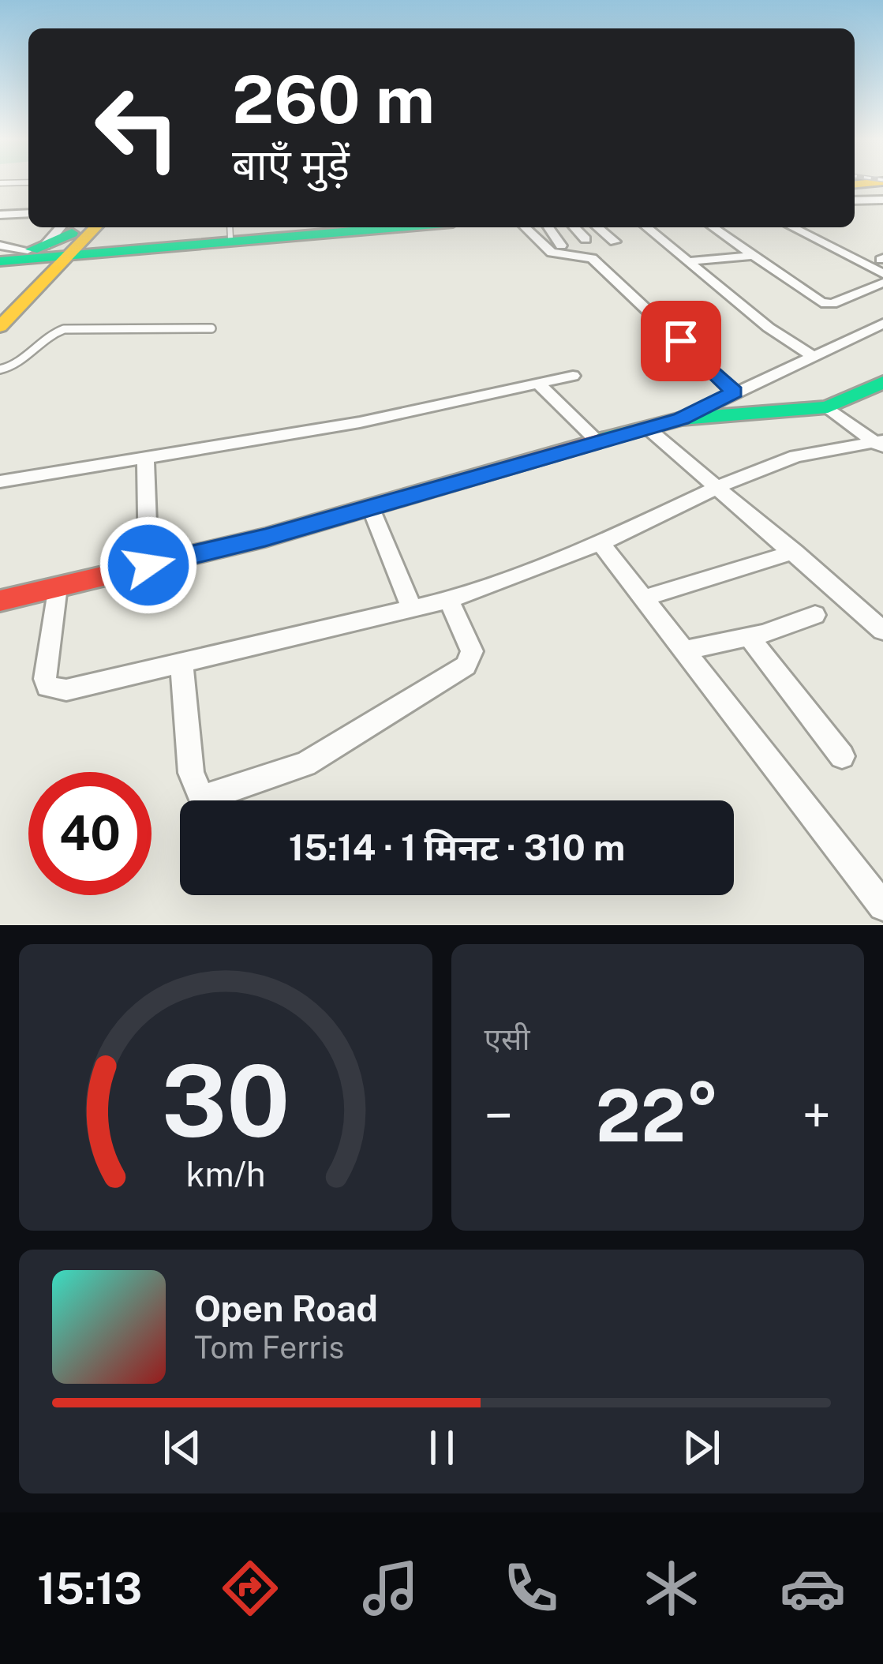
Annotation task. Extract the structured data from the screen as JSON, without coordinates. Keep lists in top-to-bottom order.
{
  "page": {
    "turn": ["260 m", "बाएँ मुड़ें"],
    "limit": "40",
    "trip": "15:14 · 1 मिनट · 310 m",
    "tile": "एसी",
    "heat": ["−", "22°", "+"],
    "song": ["Open Road", "Tom Ferris"],
    "tabs": "15:13",
    "gauge": ["30", "km/h"]
  }
}
